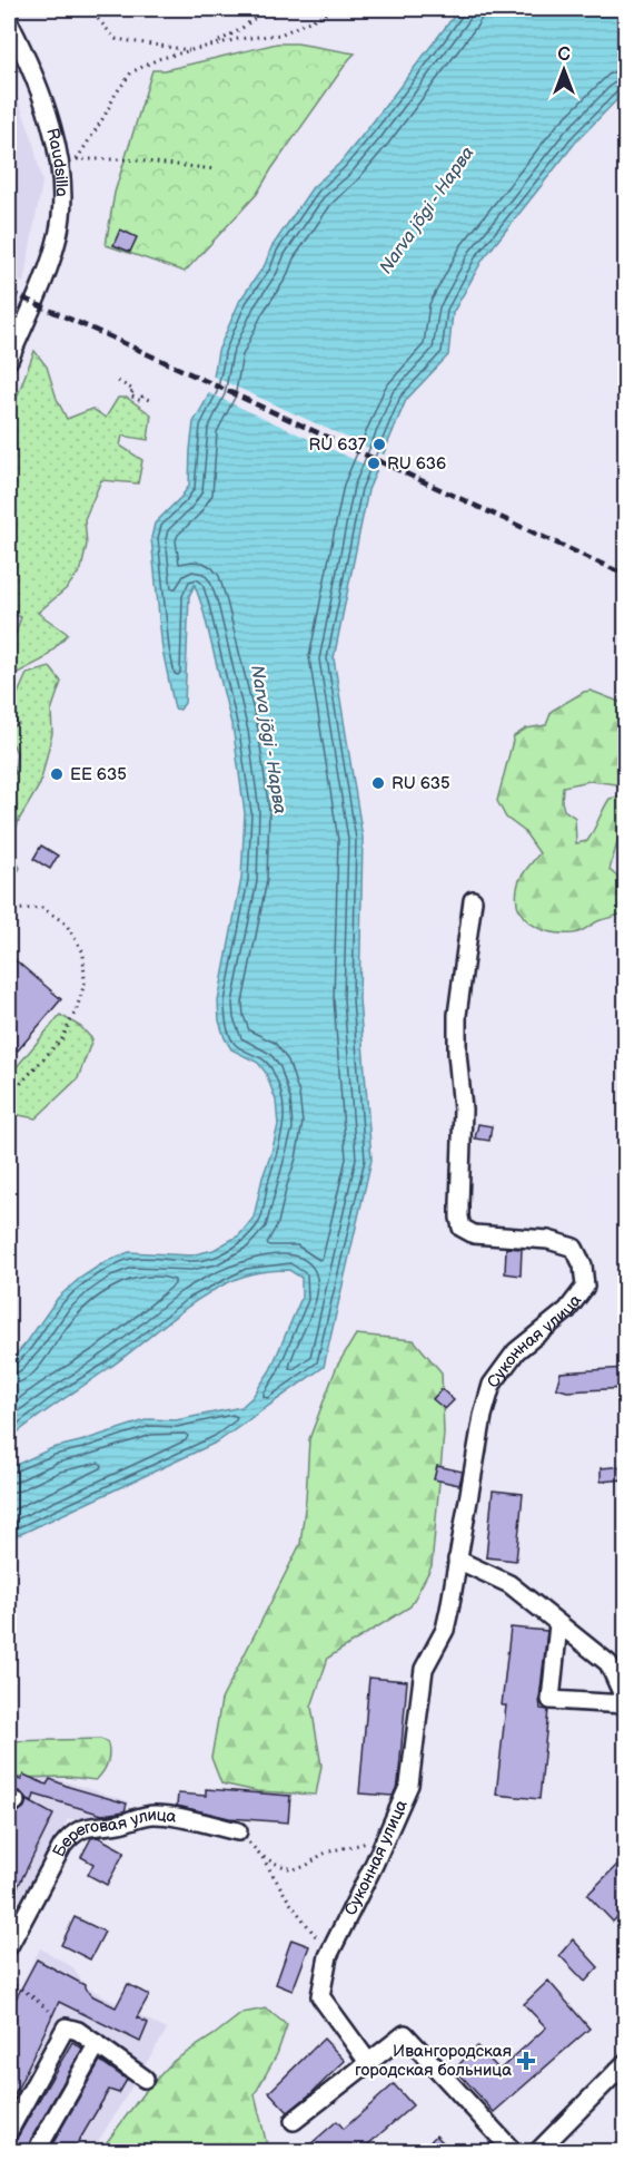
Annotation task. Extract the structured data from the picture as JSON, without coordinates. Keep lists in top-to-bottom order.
{
  "streets": {
    "street": ["Raudsilla", "Суконная улица", "Береговая улица"]
  },
  "water": ["Narva jõgi - Нарва"],
  "places": {
    "other": [
      "RU 637",
      "RU 636",
      "EE 635",
      "RU 635"
    ],
    "health": ["Ивангородская городская больница"]
  },
  "north": "top"
}
